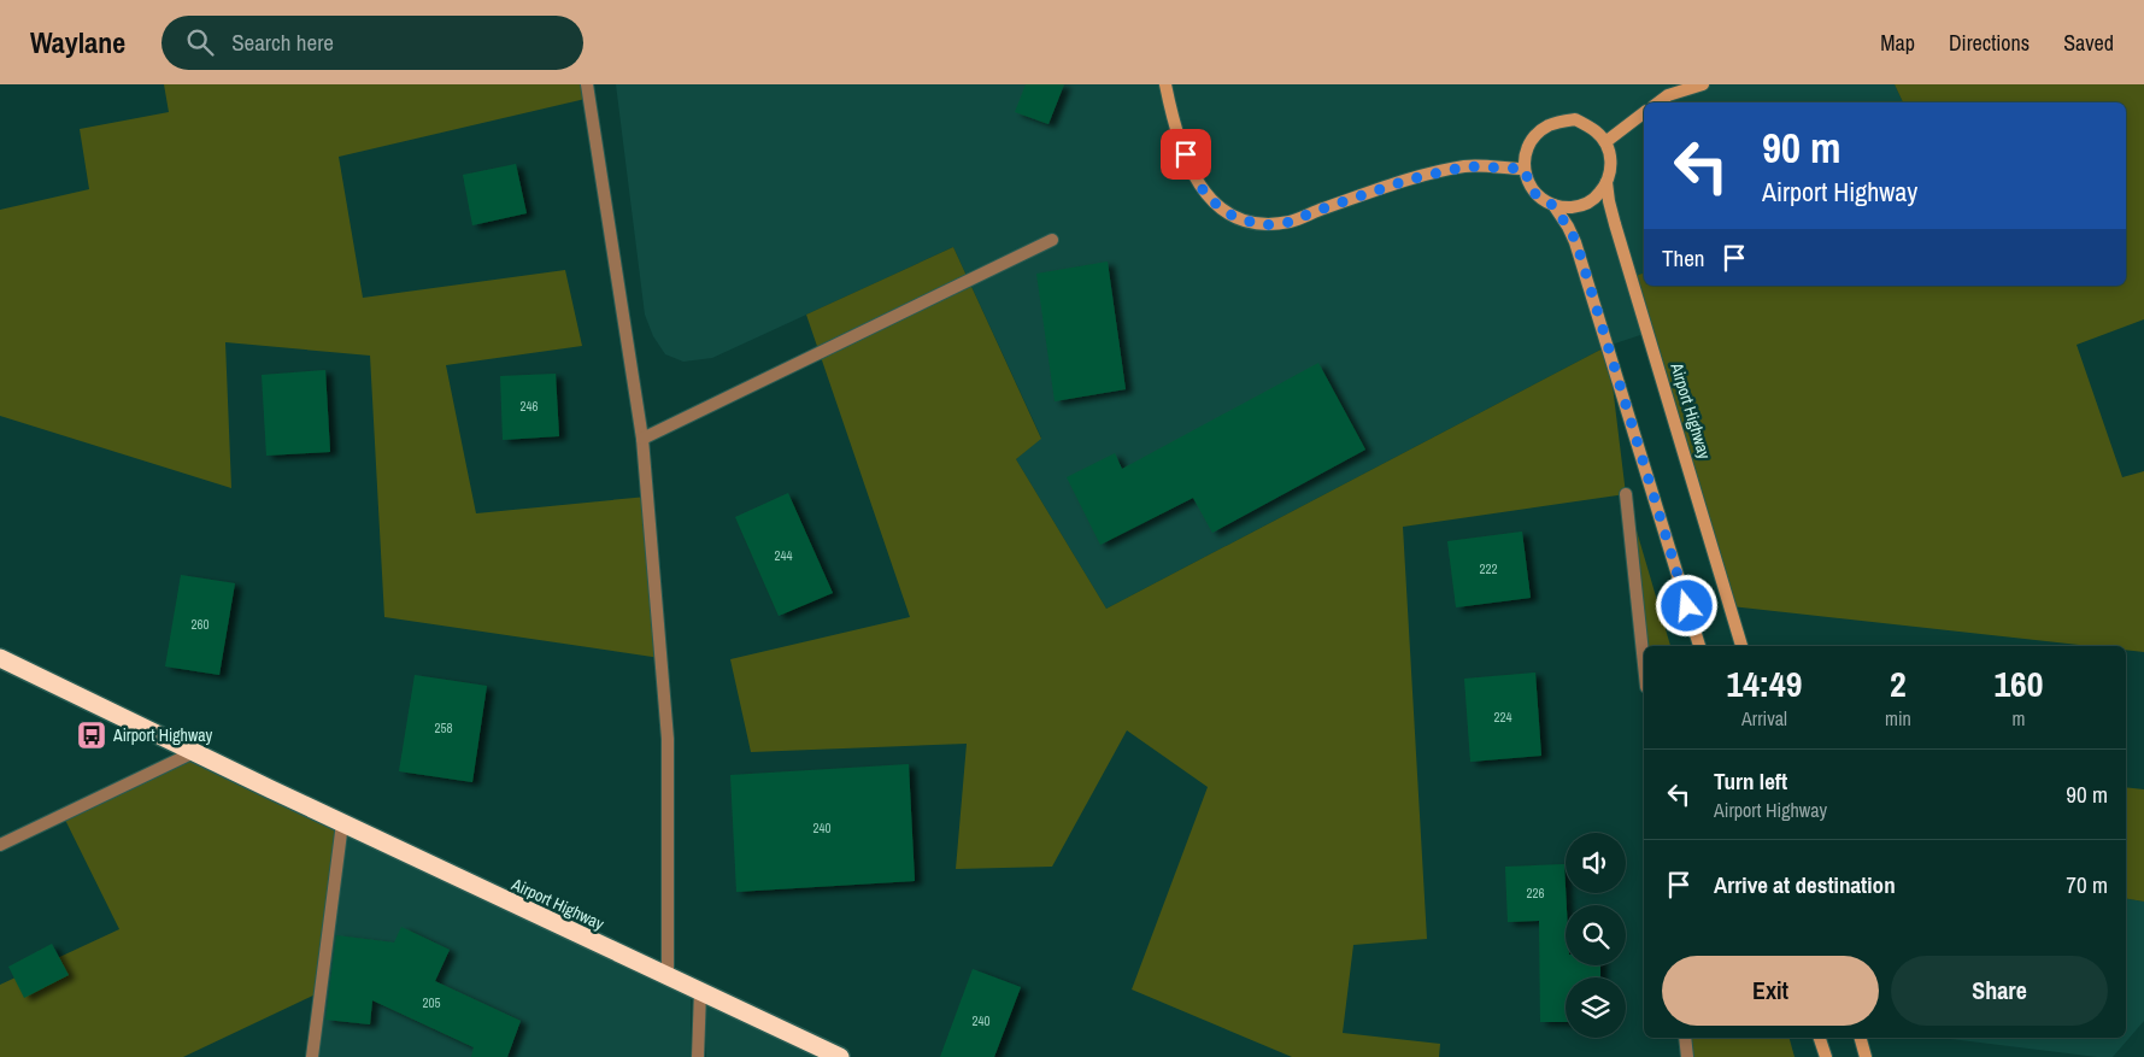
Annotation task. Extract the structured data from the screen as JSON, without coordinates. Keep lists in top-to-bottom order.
{
  "streets": {
    "highway": ["Airport Highway"]
  },
  "places": {
    "bus stop": ["Airport Highway"]
  },
  "house_numbers": [
    "246",
    "244",
    "222",
    "260",
    "224",
    "258",
    "240",
    "226",
    "205",
    "240"
  ],
  "page": {
    "header": "Waylane",
    "search": "Search here",
    "nav": ["Map", "Directions", "Saved"],
    "turn": ["90 m", "Airport Highway"],
    "then": "Then",
    "eta": [
      "14:49",
      "Arrival",
      "2",
      "min",
      "160",
      "m"
    ],
    "list": [
      {
        "name": "Turn left",
        "note": "Airport Highway",
        "value": "90 m"
      },
      {
        "name": "Arrive at destination",
        "value": "70 m"
      }
    ],
    "buttons": ["Exit", "Share"]
  }
}
